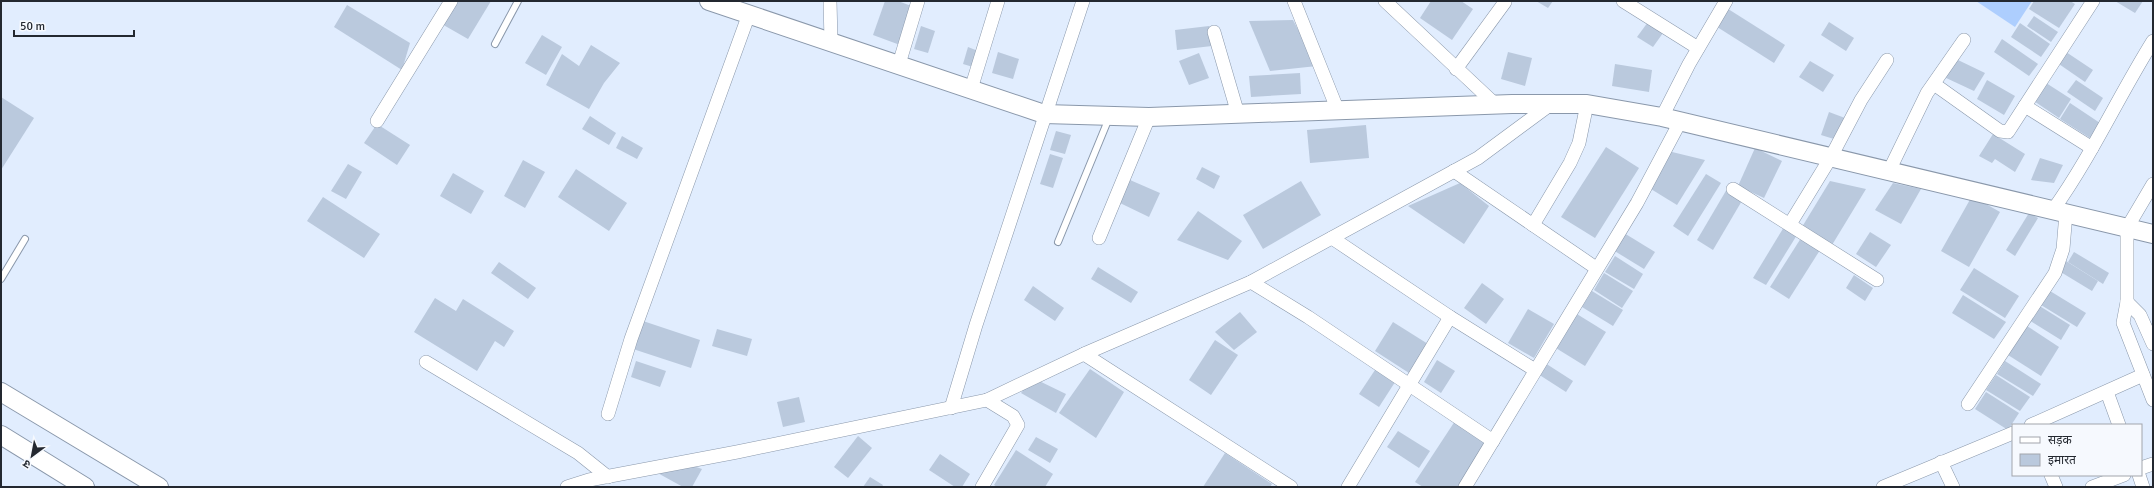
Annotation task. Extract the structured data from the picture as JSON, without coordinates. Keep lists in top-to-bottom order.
{
  "legend": ["सड़क", "इमारत"],
  "scale_bar": "50 m",
  "north": "bottom left"
}
